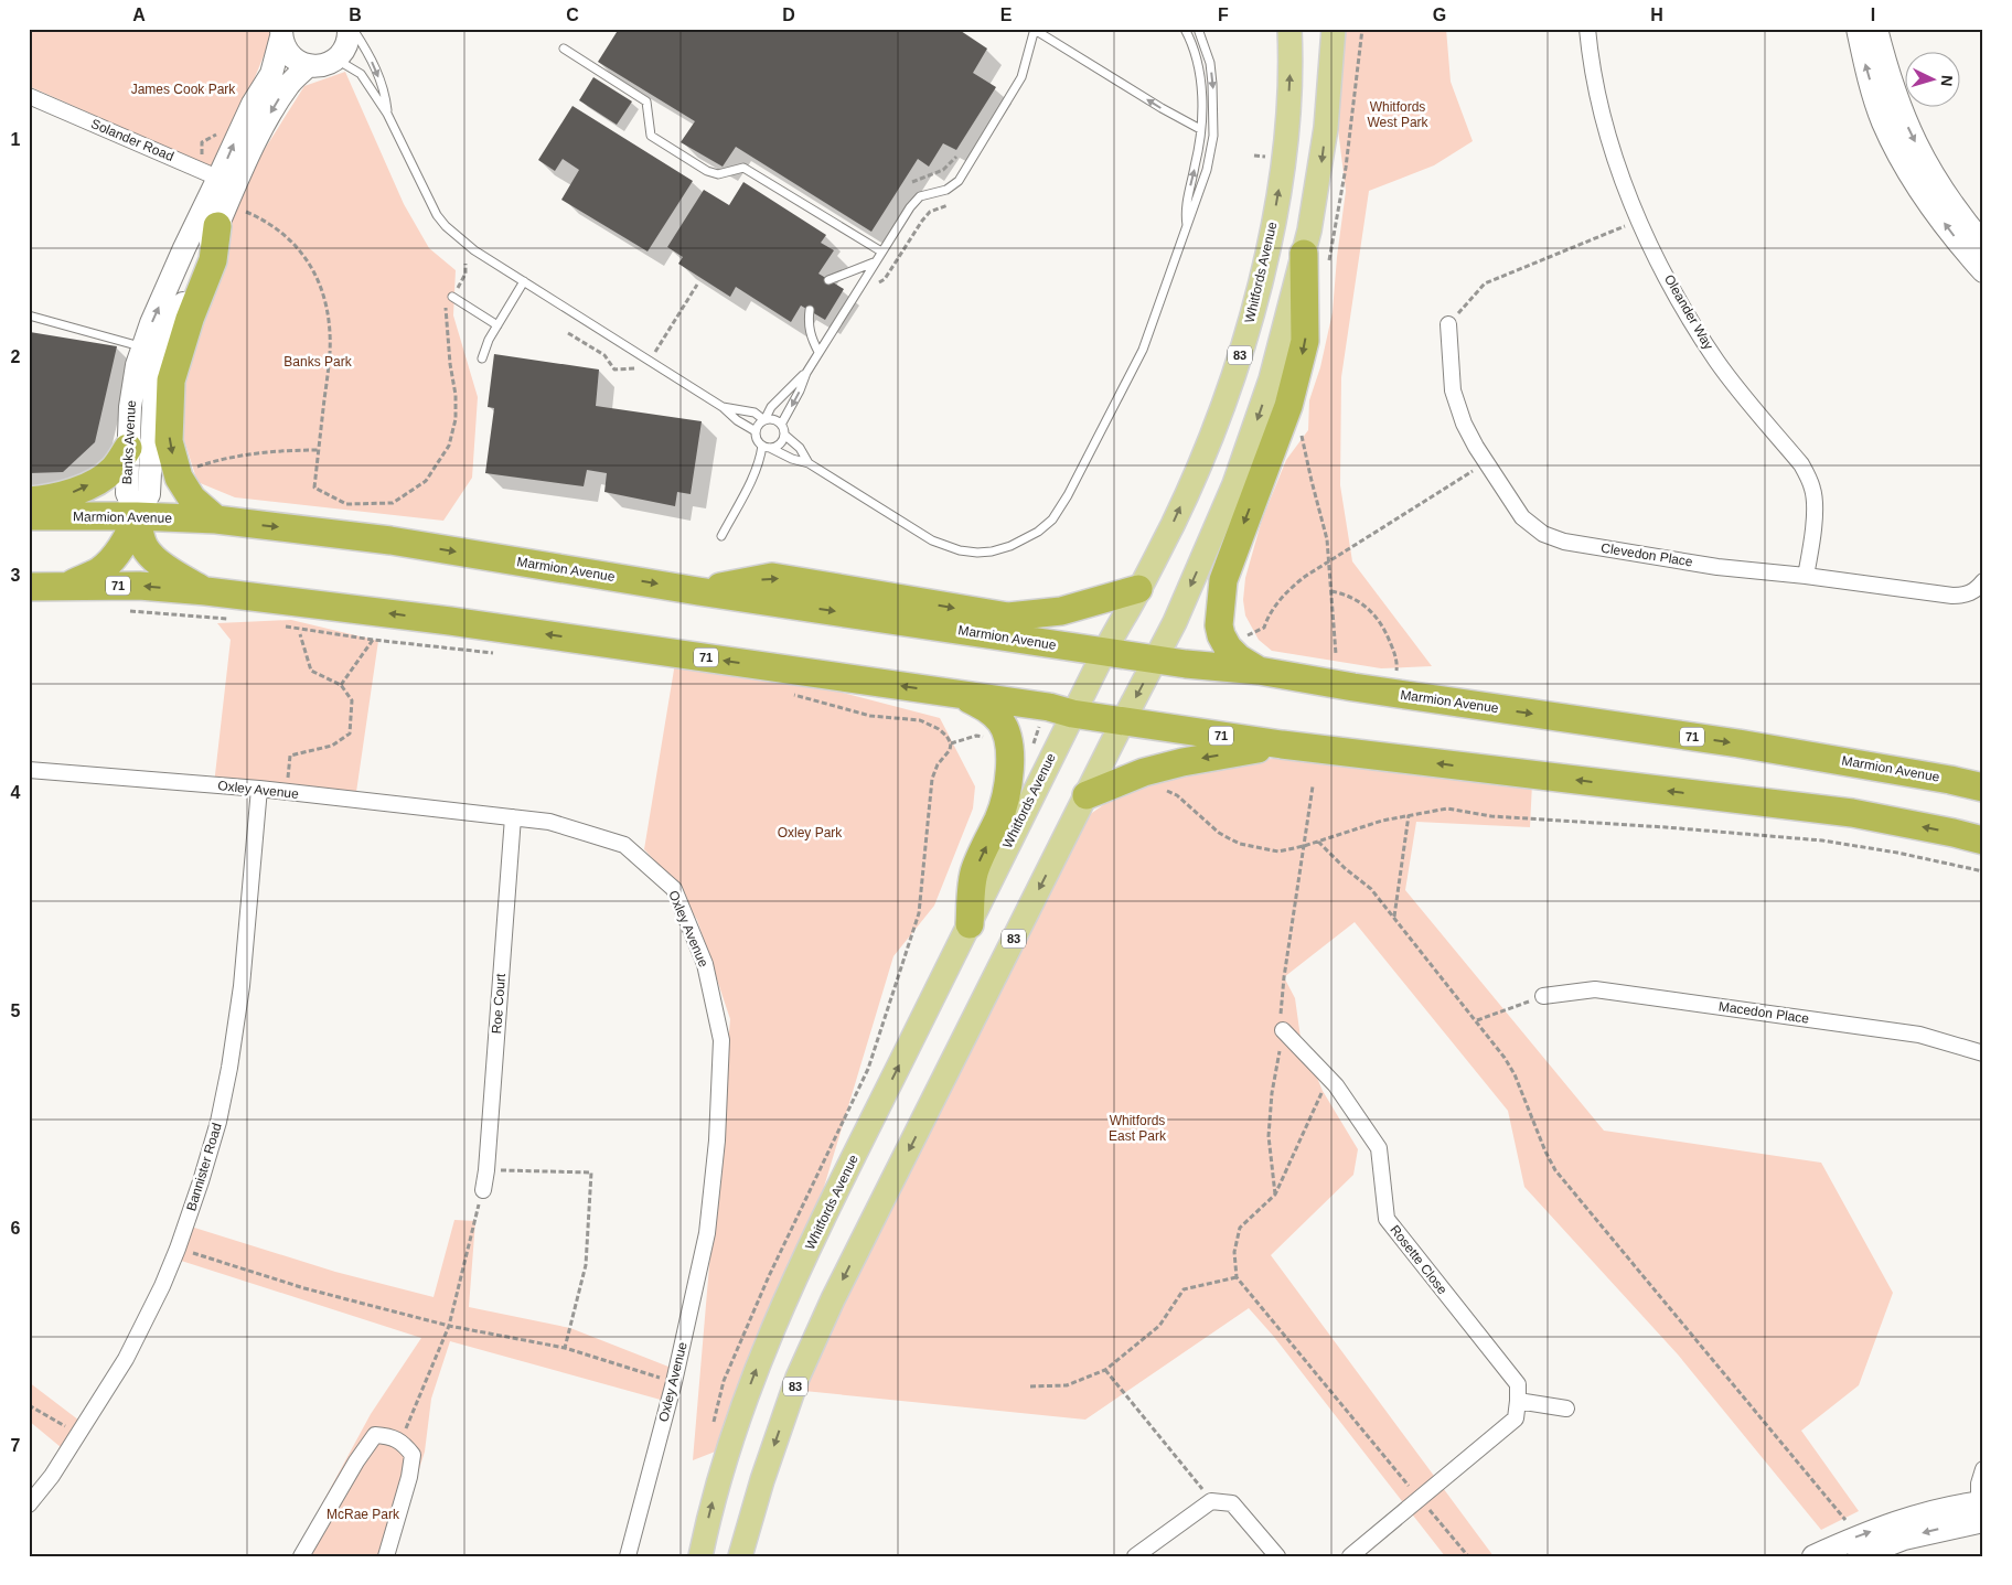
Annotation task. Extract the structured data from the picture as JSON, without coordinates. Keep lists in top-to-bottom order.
{
  "streets": {
    "highway": ["Marmion Avenue", "71"],
    "main road": ["Whitfords Avenue", "83"],
    "street": [
      "Solander Road",
      "Oleander Way",
      "Banks Avenue",
      "Clevedon Place",
      "Oxley Avenue",
      "Roe Court",
      "Macedon Place",
      "Bannister Road",
      "Rosette Close"
    ]
  },
  "crossings": [
    ["Solander Road", "Banks Avenue"],
    ["Whitfords Avenue", "Marmion Avenue"],
    ["Whitfords Avenue", "71"],
    ["Oleander Way", "Clevedon Place"],
    ["83", "Marmion Avenue"],
    ["83", "71"],
    ["Banks Avenue", "Marmion Avenue"],
    ["Oxley Avenue", "Roe Court"],
    ["Oxley Avenue", "Bannister Road"]
  ],
  "parks": [
    "James Cook Park",
    "Whitfords West Park",
    "Banks Park",
    "Oxley Park",
    "Whitfords East Park",
    "McRae Park"
  ],
  "north": "right",
  "grid": {
    "columns": [
      "A",
      "B",
      "C",
      "D",
      "E",
      "F",
      "G",
      "H",
      "I"
    ],
    "rows": [
      "1",
      "2",
      "3",
      "4",
      "5",
      "6",
      "7"
    ]
  }
}
